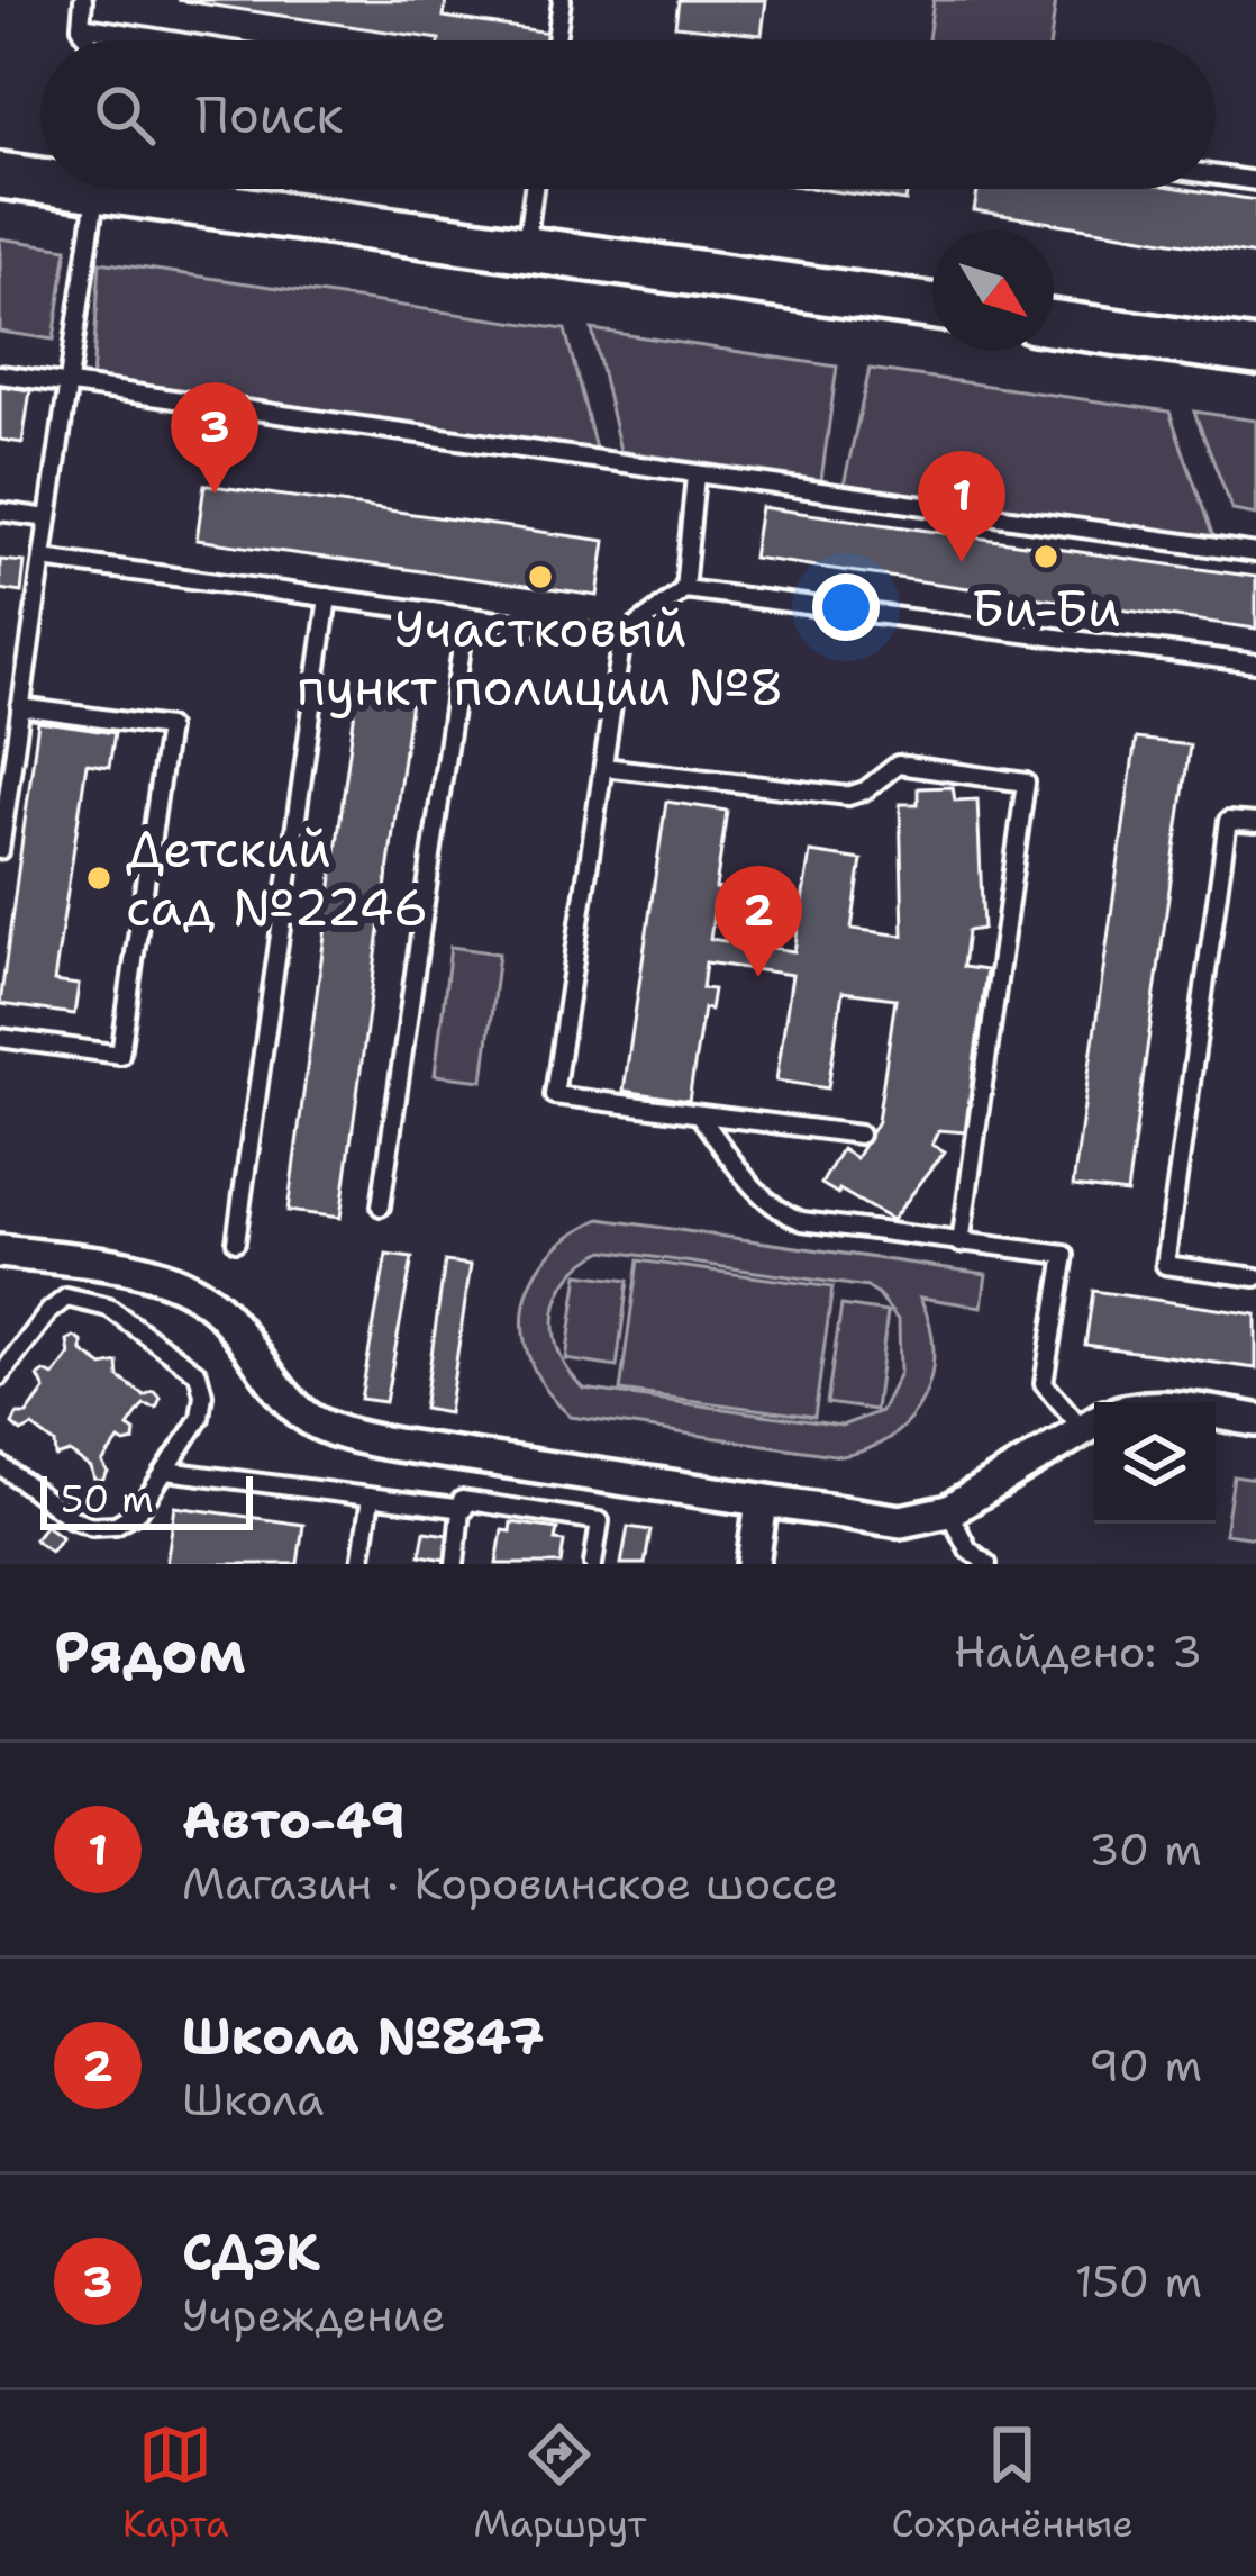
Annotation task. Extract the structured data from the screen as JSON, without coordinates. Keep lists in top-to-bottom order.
{
  "places": ["Би-Би", "Участковый пункт полиции №8", "Детский сад №2246"],
  "scale_bar": "50 m",
  "north": "bottom right",
  "page": {
    "search": "Поиск",
    "pins": ["3", "1", "2"],
    "scale": "50 m",
    "heading": ["Рядом", "Найдено: 3"],
    "list": [
      {
        "mark": "1",
        "name": "Авто-49",
        "note": "Магазин · Коровинское шоссе",
        "value": "30 m"
      },
      {
        "mark": "2",
        "name": "Школа №847",
        "note": "Школа",
        "value": "90 m"
      },
      {
        "mark": "3",
        "name": "СДЭК",
        "note": "Учреждение",
        "value": "150 m"
      }
    ],
    "nav": ["Карта", "Маршрут", "Сохранённые"]
  }
}
